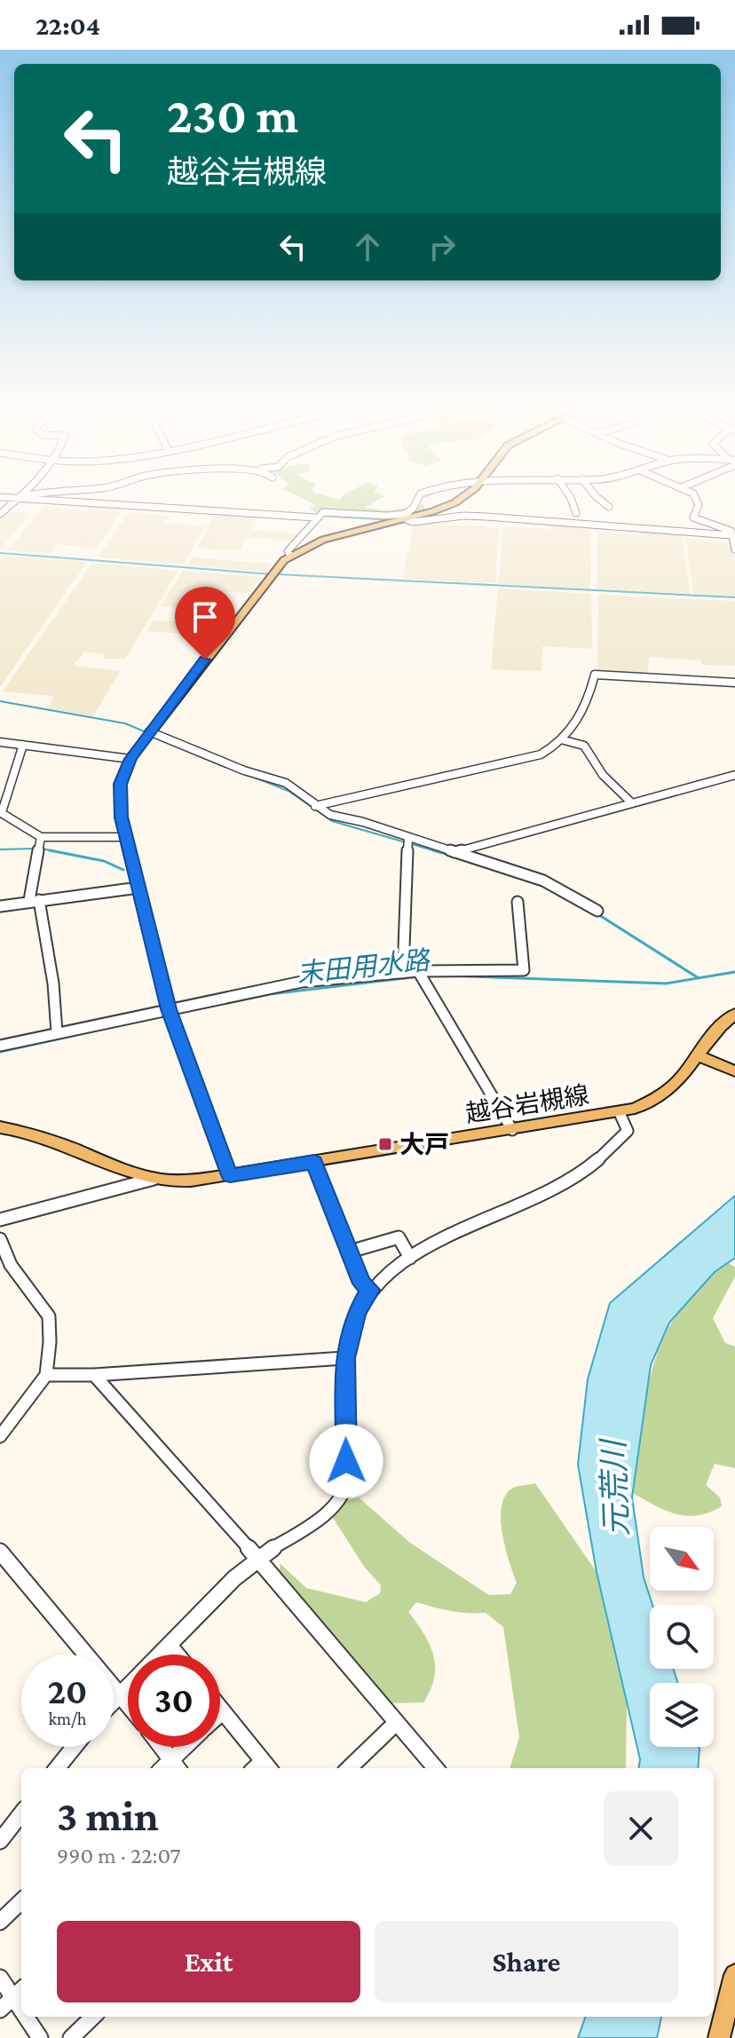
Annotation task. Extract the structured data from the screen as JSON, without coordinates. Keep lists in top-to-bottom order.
{
  "streets": {
    "main road": ["越谷岩槻線"]
  },
  "water": ["末田用水路", "元荒川"],
  "places": {
    "transit": ["大戸"]
  },
  "north": "bottom right",
  "page": {
    "status": "22:04",
    "turn": ["230 m", "越谷岩槻線"],
    "speed": "20 km/h",
    "limit": "30",
    "heading": ["3 min", "990 m · 22:07"],
    "buttons": ["Exit", "Share"]
  }
}
